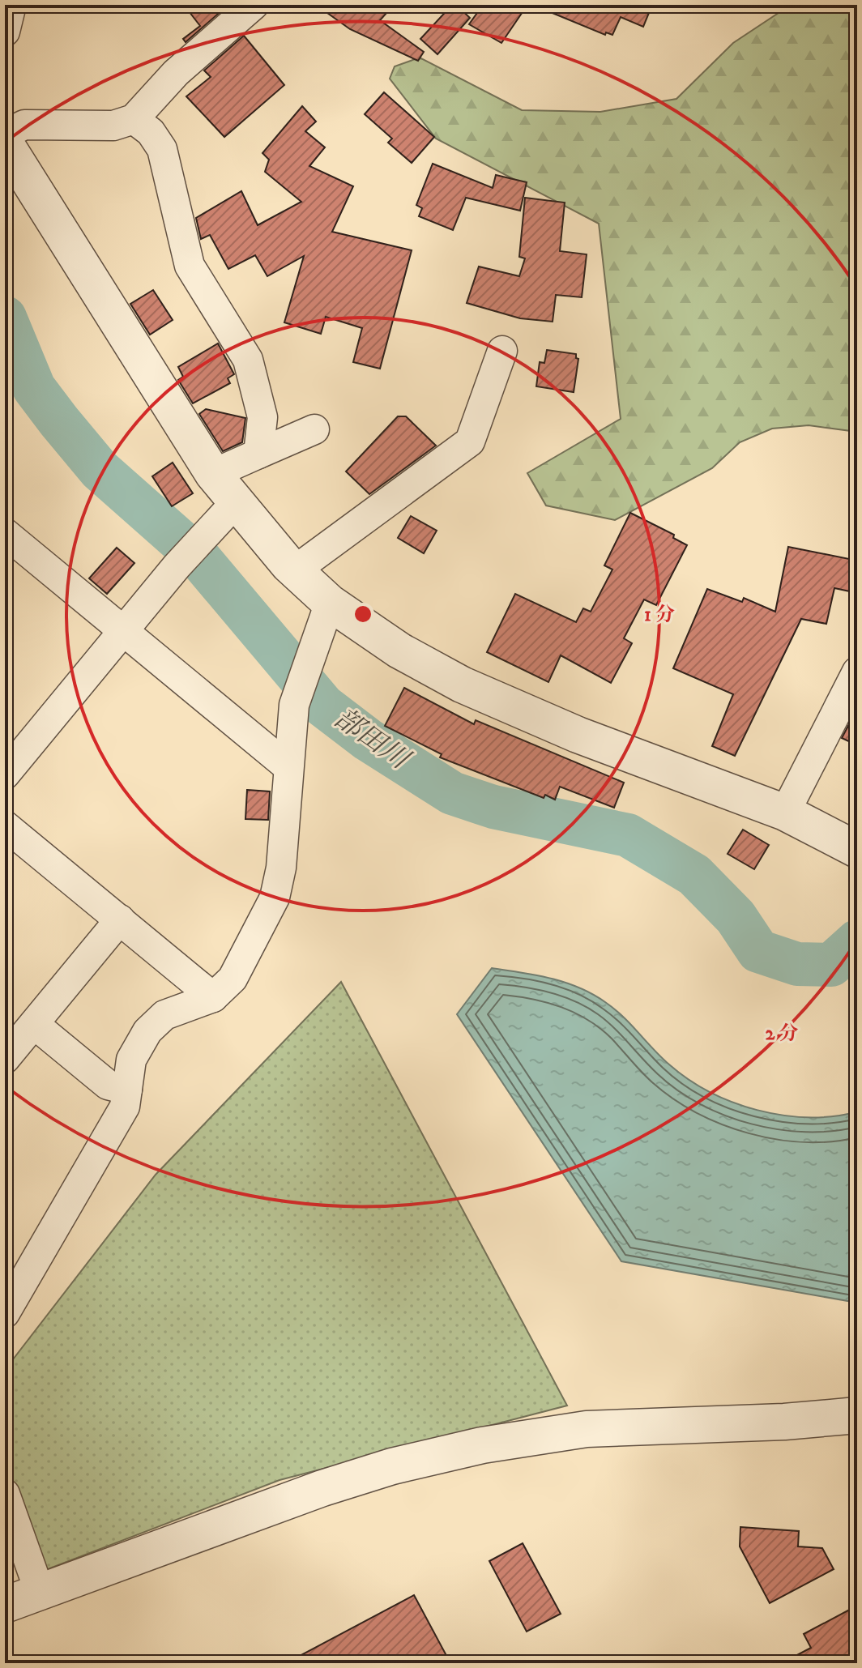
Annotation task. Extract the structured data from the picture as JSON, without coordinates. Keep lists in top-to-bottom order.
{
  "water": ["部田川"],
  "rings": ["1 分", "2 分"]
}
